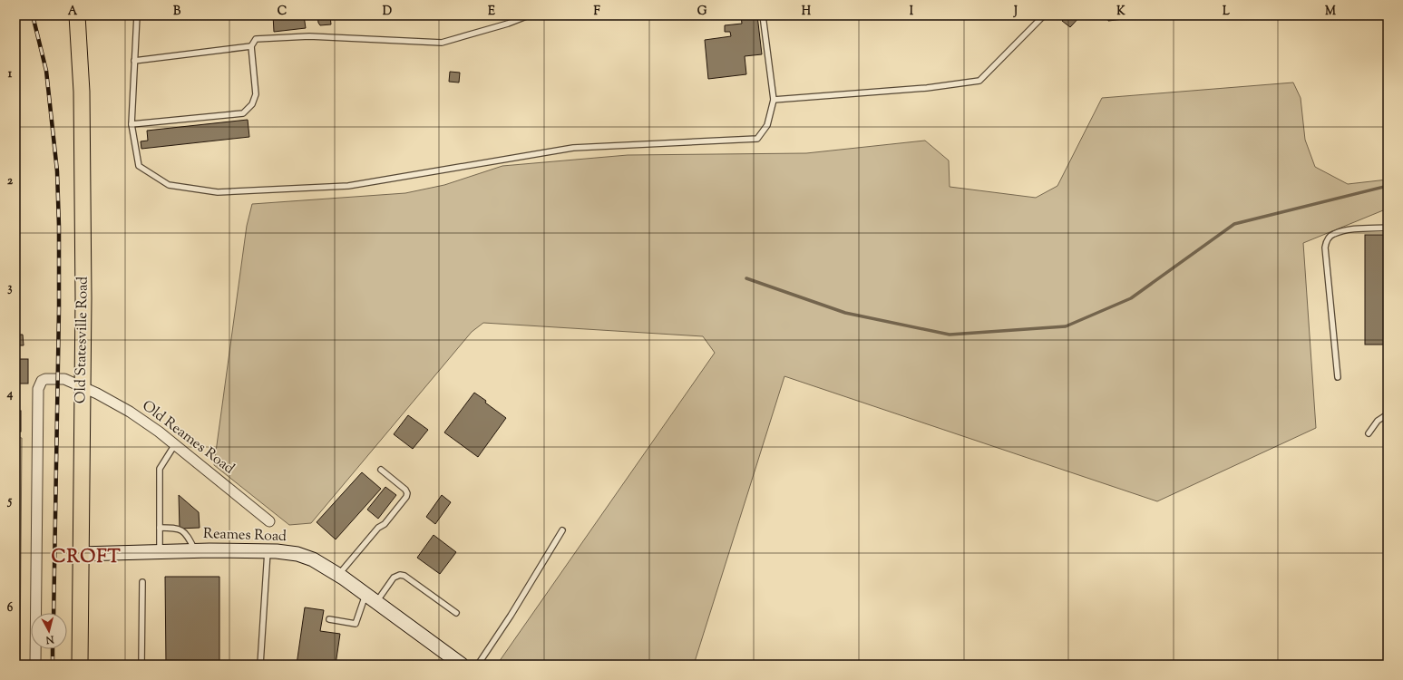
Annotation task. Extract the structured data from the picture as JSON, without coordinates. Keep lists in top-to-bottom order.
{
  "streets": {
    "main road": ["Old Statesville Road", "Reames Road"],
    "street": ["Old Reames Road"]
  },
  "crossings": [
    ["Old Statesville Road", "Old Reames Road"],
    ["Old Statesville Road", "Reames Road"]
  ],
  "districts": ["CROFT"],
  "north": "bottom",
  "grid": {
    "columns": [
      "A",
      "B",
      "C",
      "D",
      "E",
      "F",
      "G",
      "H",
      "I",
      "J",
      "K",
      "L",
      "M"
    ],
    "rows": [
      "1",
      "2",
      "3",
      "4",
      "5",
      "6"
    ]
  }
}
